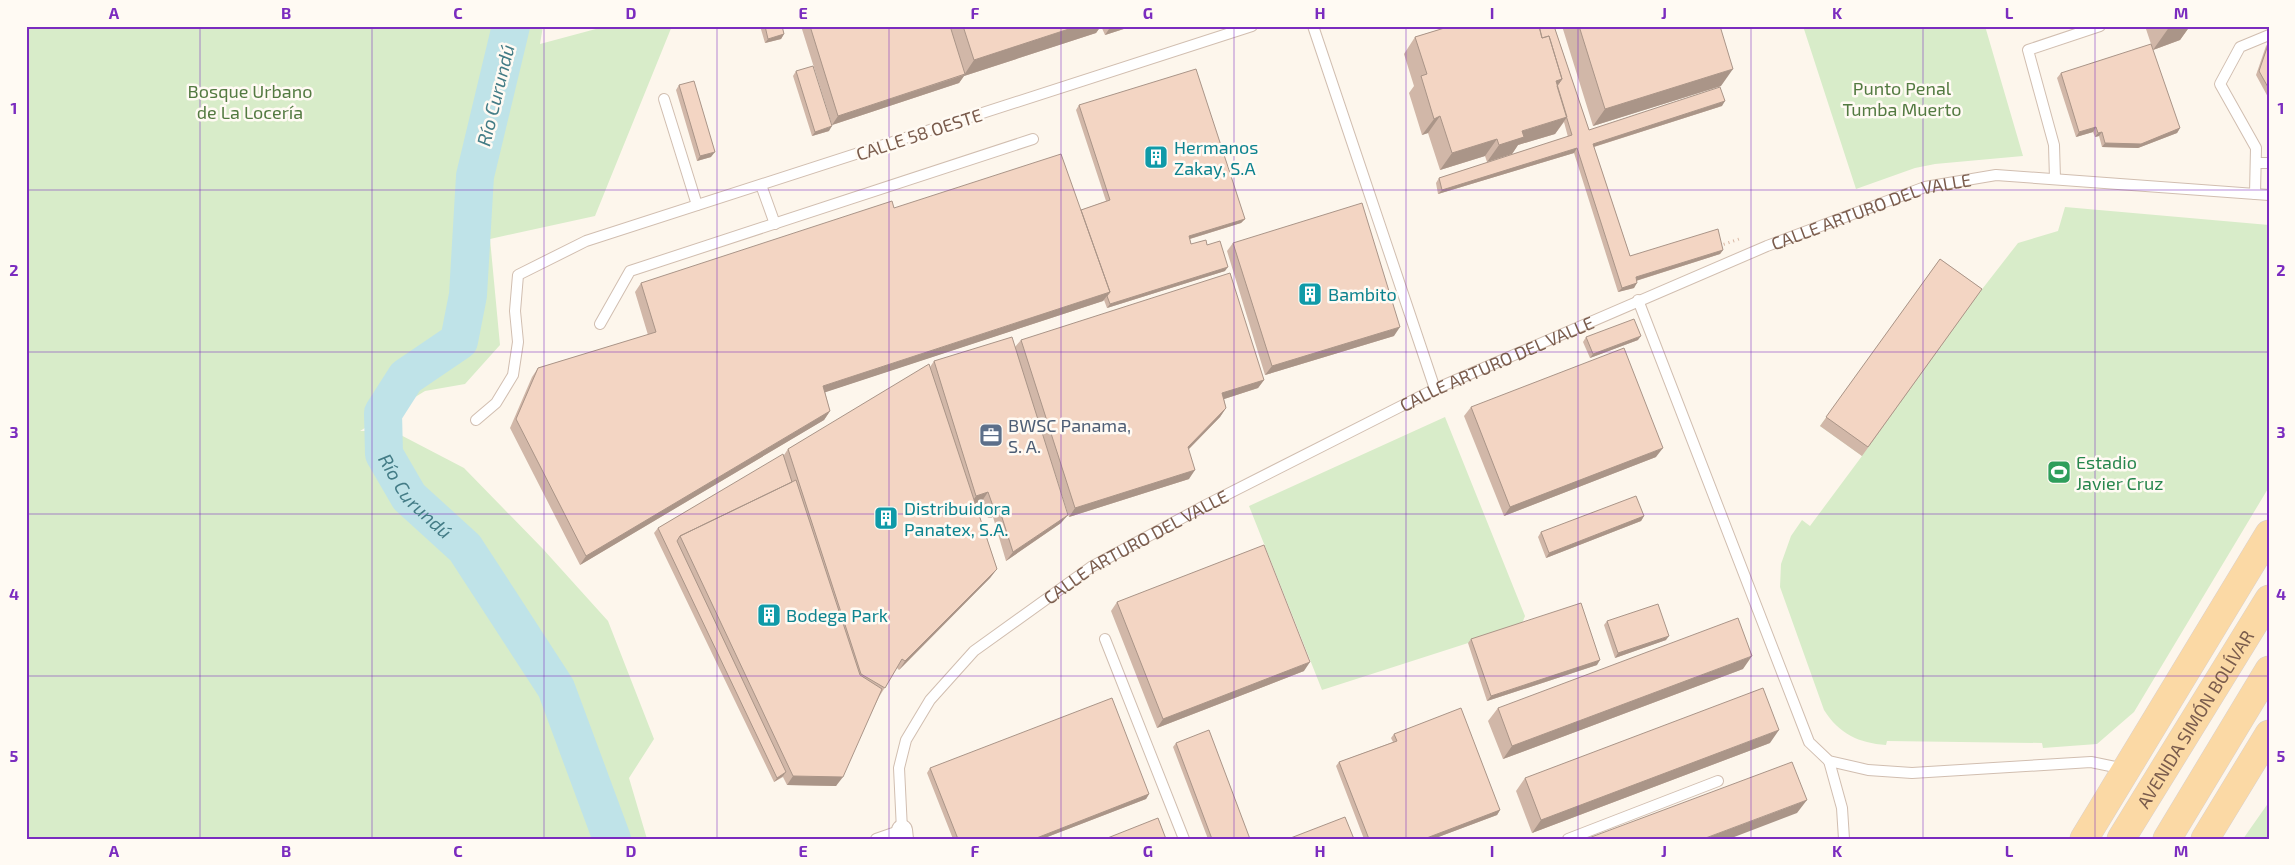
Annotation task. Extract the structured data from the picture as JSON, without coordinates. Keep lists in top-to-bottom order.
{
  "streets": {
    "main road": ["AVENIDA SIMÓN BOLÍVAR"],
    "lane": ["CALLE 58 OESTE", "CALLE ARTURO DEL VALLE"]
  },
  "water": ["Río Curundú"],
  "parks": ["Punto Penal Tumba Muerto", "Bosque Urbano de La Locería"],
  "places": {
    "building": [
      "Hermanos Zakay, S.A",
      "Bambito",
      "Distribuidora Panatex, S.A.",
      "Bodega Park"
    ],
    "office": ["BWSC Panama, S. A."],
    "sports": ["Estadio Javier Cruz"]
  },
  "grid": {
    "columns": [
      "A",
      "B",
      "C",
      "D",
      "E",
      "F",
      "G",
      "H",
      "I",
      "J",
      "K",
      "L",
      "M"
    ],
    "rows": [
      "1",
      "2",
      "3",
      "4",
      "5"
    ]
  }
}
